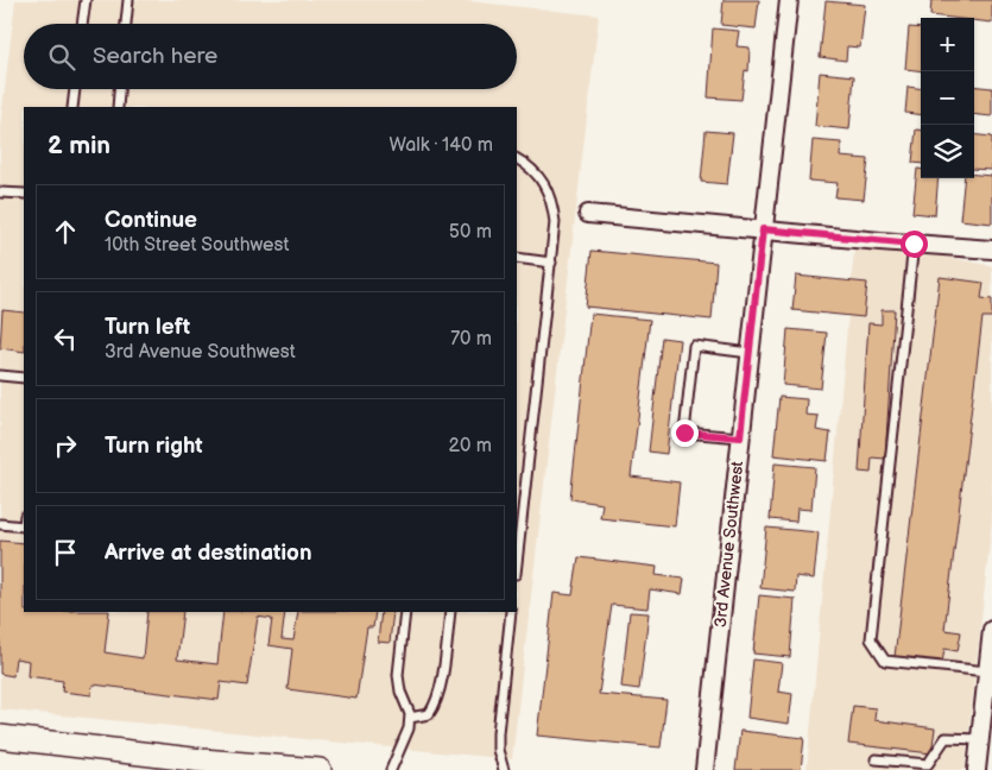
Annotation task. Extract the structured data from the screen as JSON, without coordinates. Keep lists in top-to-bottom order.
{
  "streets": {
    "street": ["3rd Avenue Southwest"]
  },
  "page": {
    "map_buttons": ["+", "−"],
    "search": "Search here",
    "heading": ["2 min", "Walk · 140 m"],
    "list": [
      ["Continue", "10th Street Southwest", "50 m"],
      ["Turn left", "3rd Avenue Southwest", "70 m"],
      ["Turn right", "20 m"],
      "Arrive at destination"
    ]
  }
}
